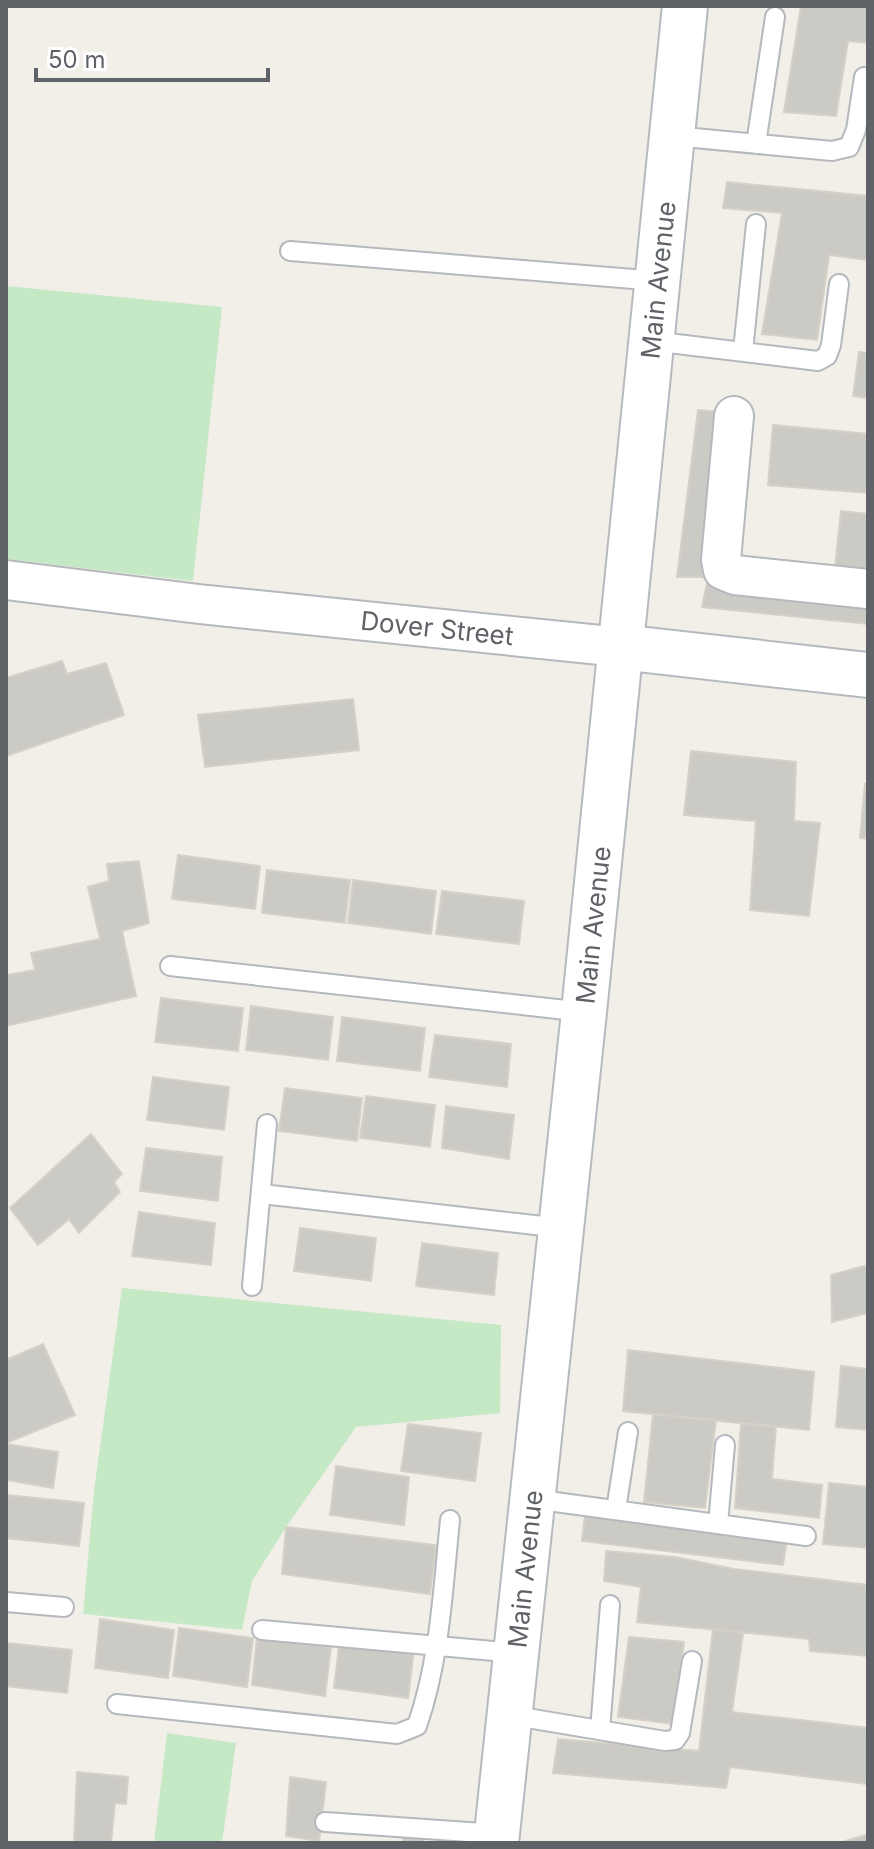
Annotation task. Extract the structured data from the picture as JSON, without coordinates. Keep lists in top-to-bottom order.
{
  "streets": {
    "street": ["Main Avenue", "Dover Street"]
  },
  "crossings": [
    ["Main Avenue", "Dover Street"]
  ],
  "scale_bar": "50 m"
}
